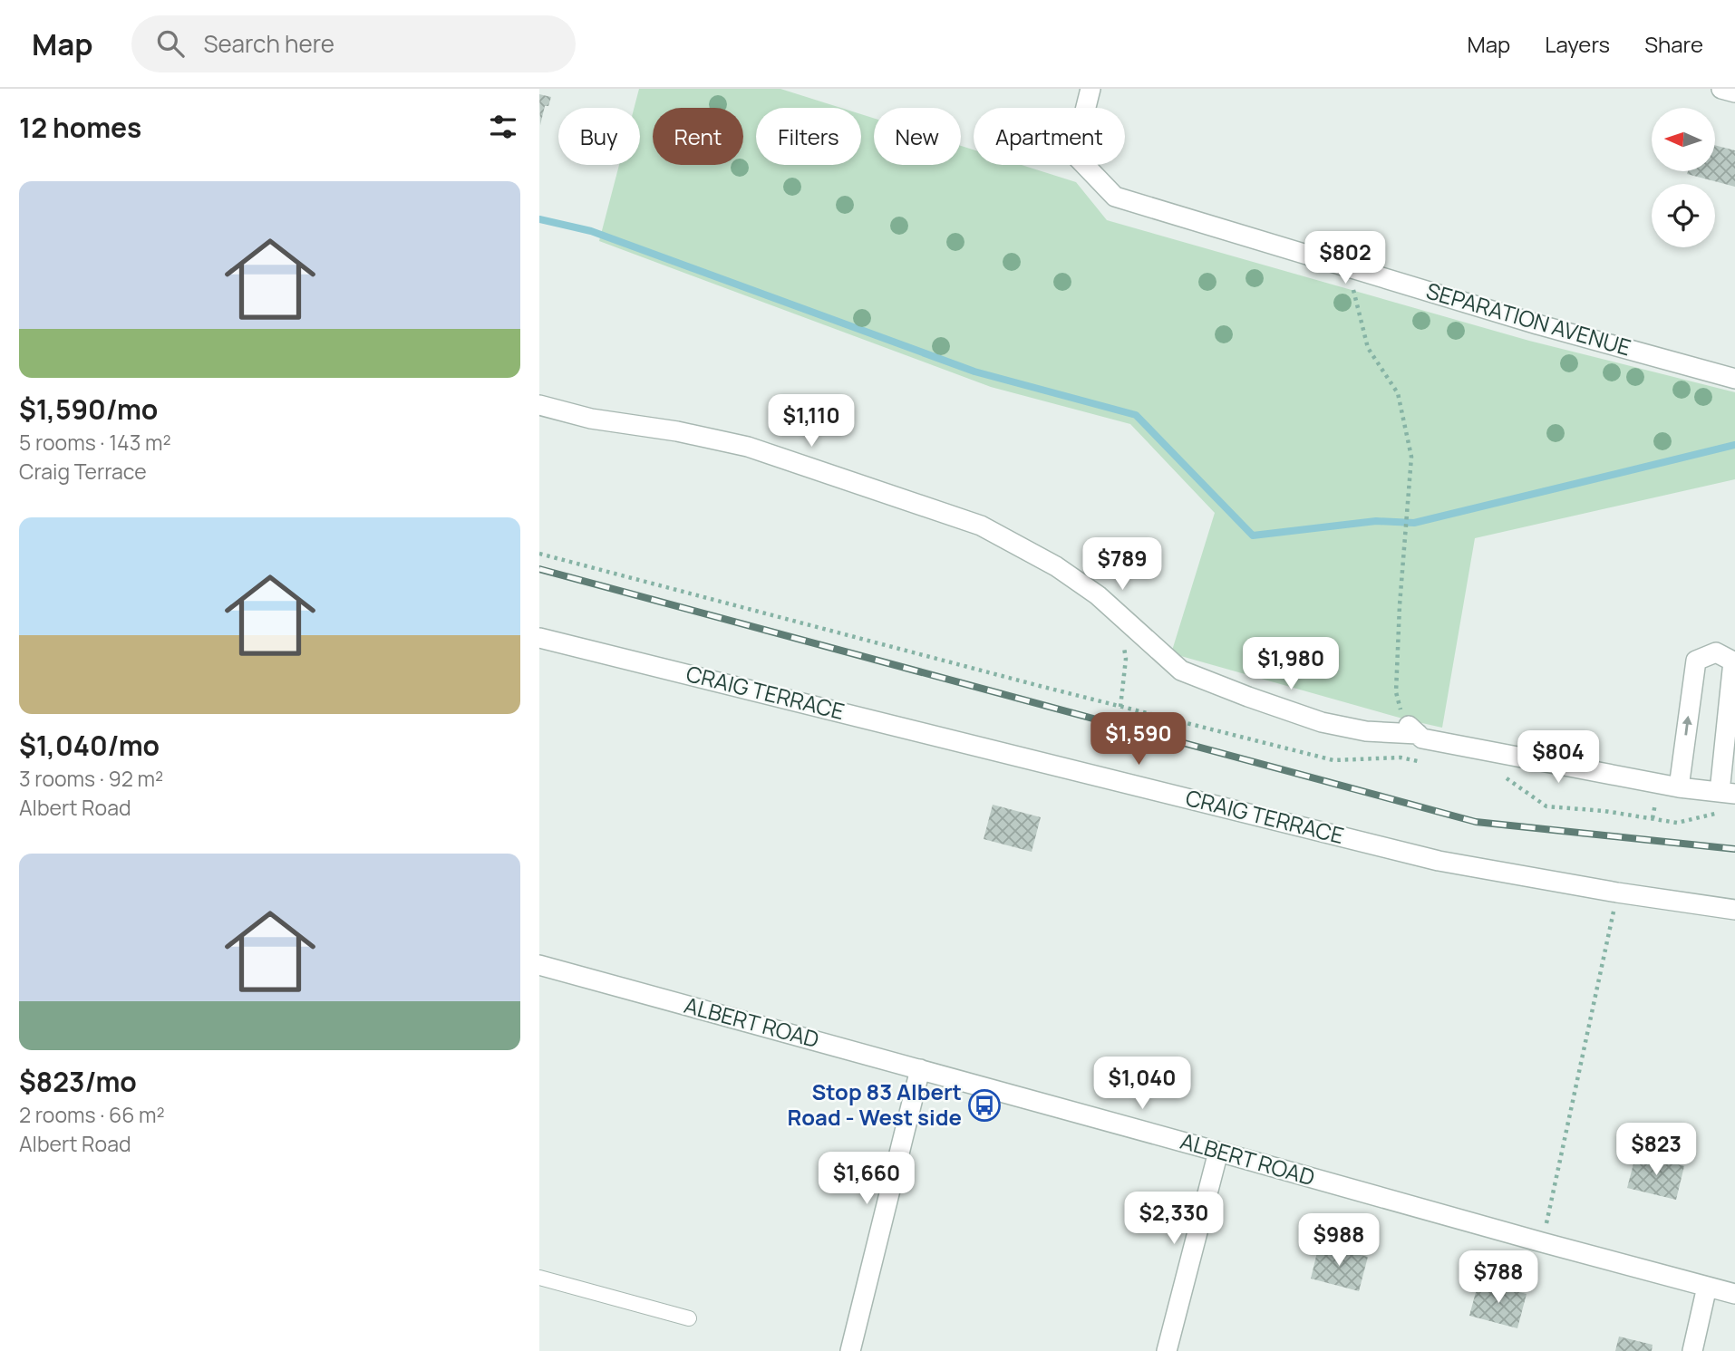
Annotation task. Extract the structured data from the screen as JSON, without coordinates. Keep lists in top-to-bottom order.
{
  "streets": {
    "street": ["SEPARATION AVENUE", "CRAIG TERRACE", "ALBERT ROAD"]
  },
  "places": {
    "bus stop": ["Stop 83 Albert Road - West side"]
  },
  "north": "left",
  "page": {
    "header": "Map",
    "search": "Search here",
    "nav": ["Map", "Layers", "Share"],
    "heading": "12 homes",
    "chip": [
      "Buy",
      "Rent",
      "Filters",
      "New",
      "Apartment"
    ],
    "list": [
      {
        "name": "$1,590/mo",
        "note": "5 rooms · 143 m² · Craig Terrace"
      },
      {
        "name": "$1,040/mo",
        "note": "3 rooms · 92 m² · Albert Road"
      },
      {
        "name": "$823/mo",
        "note": "2 rooms · 66 m² · Albert Road"
      }
    ],
    "price": [
      "$802",
      "$1,110",
      "$789",
      "$1,980",
      "$1,590",
      "$804",
      "$1,040",
      "$823",
      "$1,660",
      "$2,330",
      "$988",
      "$788"
    ]
  }
}
